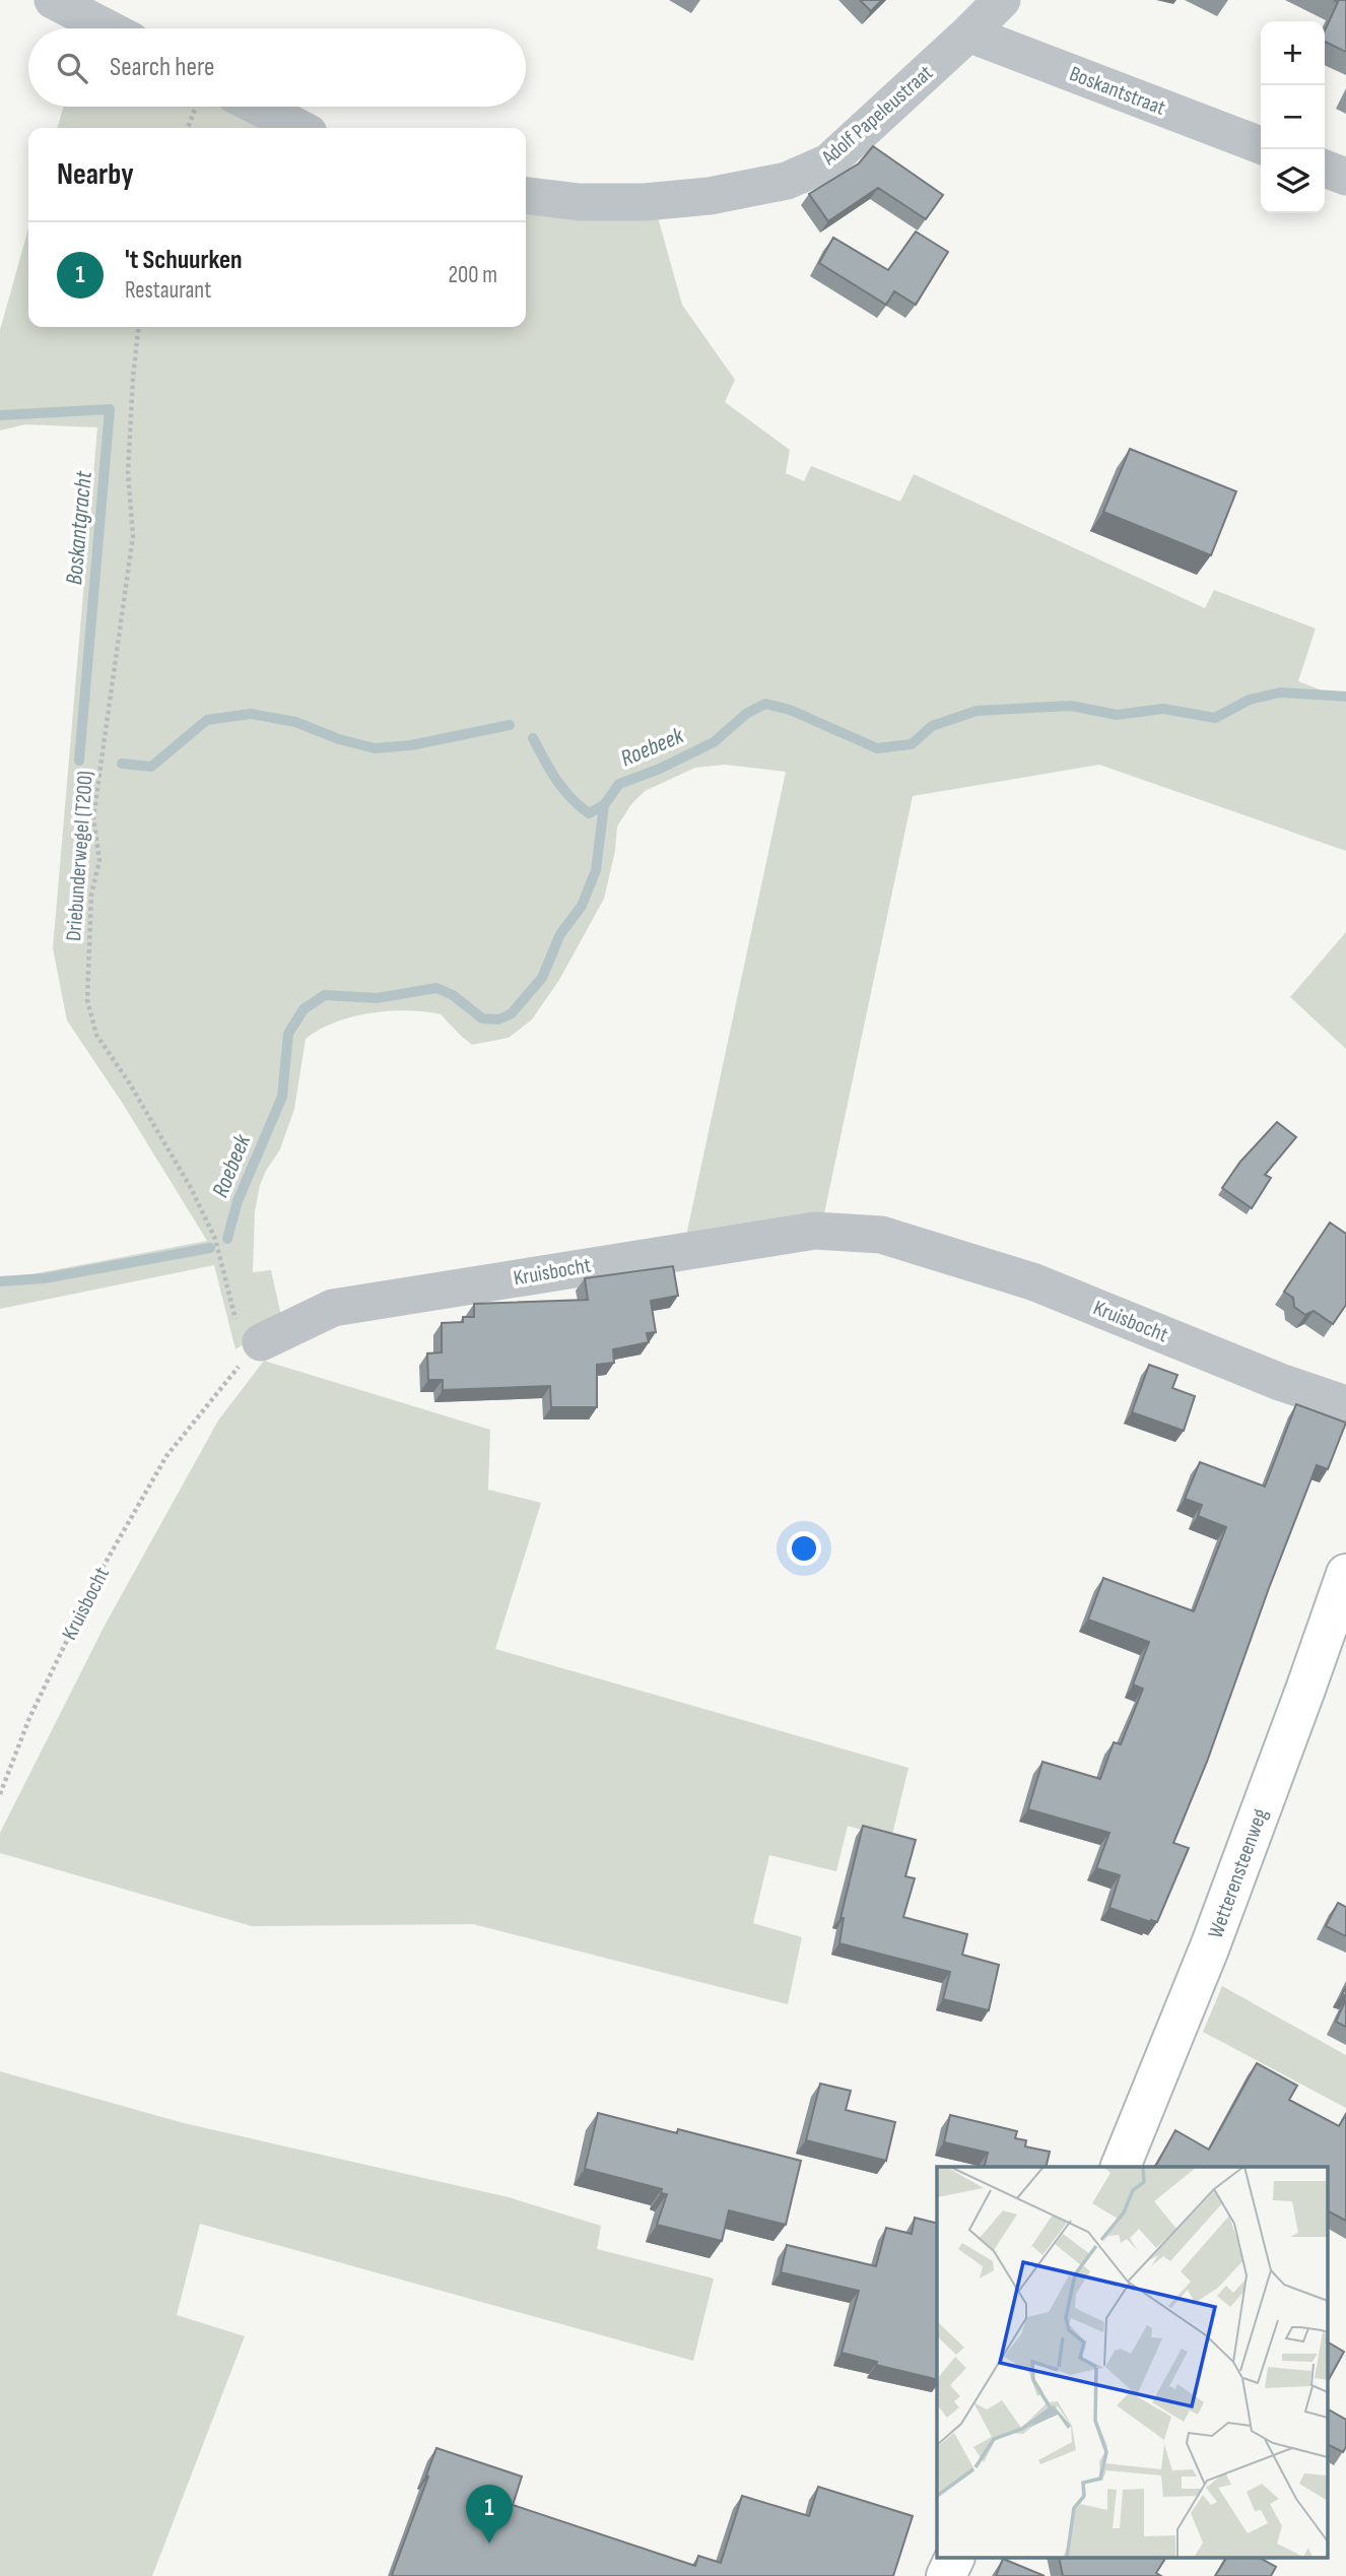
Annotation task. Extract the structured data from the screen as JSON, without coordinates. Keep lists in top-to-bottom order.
{
  "streets": {
    "street": [
      "Boskantstraat",
      "Adolf Papeleustraat",
      "Kruisbocht",
      "Wetterensteenweg"
    ],
    "path": ["Driebunderwegel (T200)"]
  },
  "crossings": [
    ["Boskantstraat", "Adolf Papeleustraat"],
    ["Driebunderwegel (T200)", "Kruisbocht"]
  ],
  "water": ["Boskantgracht", "Roebeek"],
  "page": {
    "map_buttons": ["+", "−"],
    "search": "Search here",
    "heading": "Nearby",
    "list": [
      {
        "mark": "1",
        "name": "'t Schuurken",
        "note": "Restaurant",
        "value": "200 m"
      }
    ],
    "pins": "1"
  }
}
